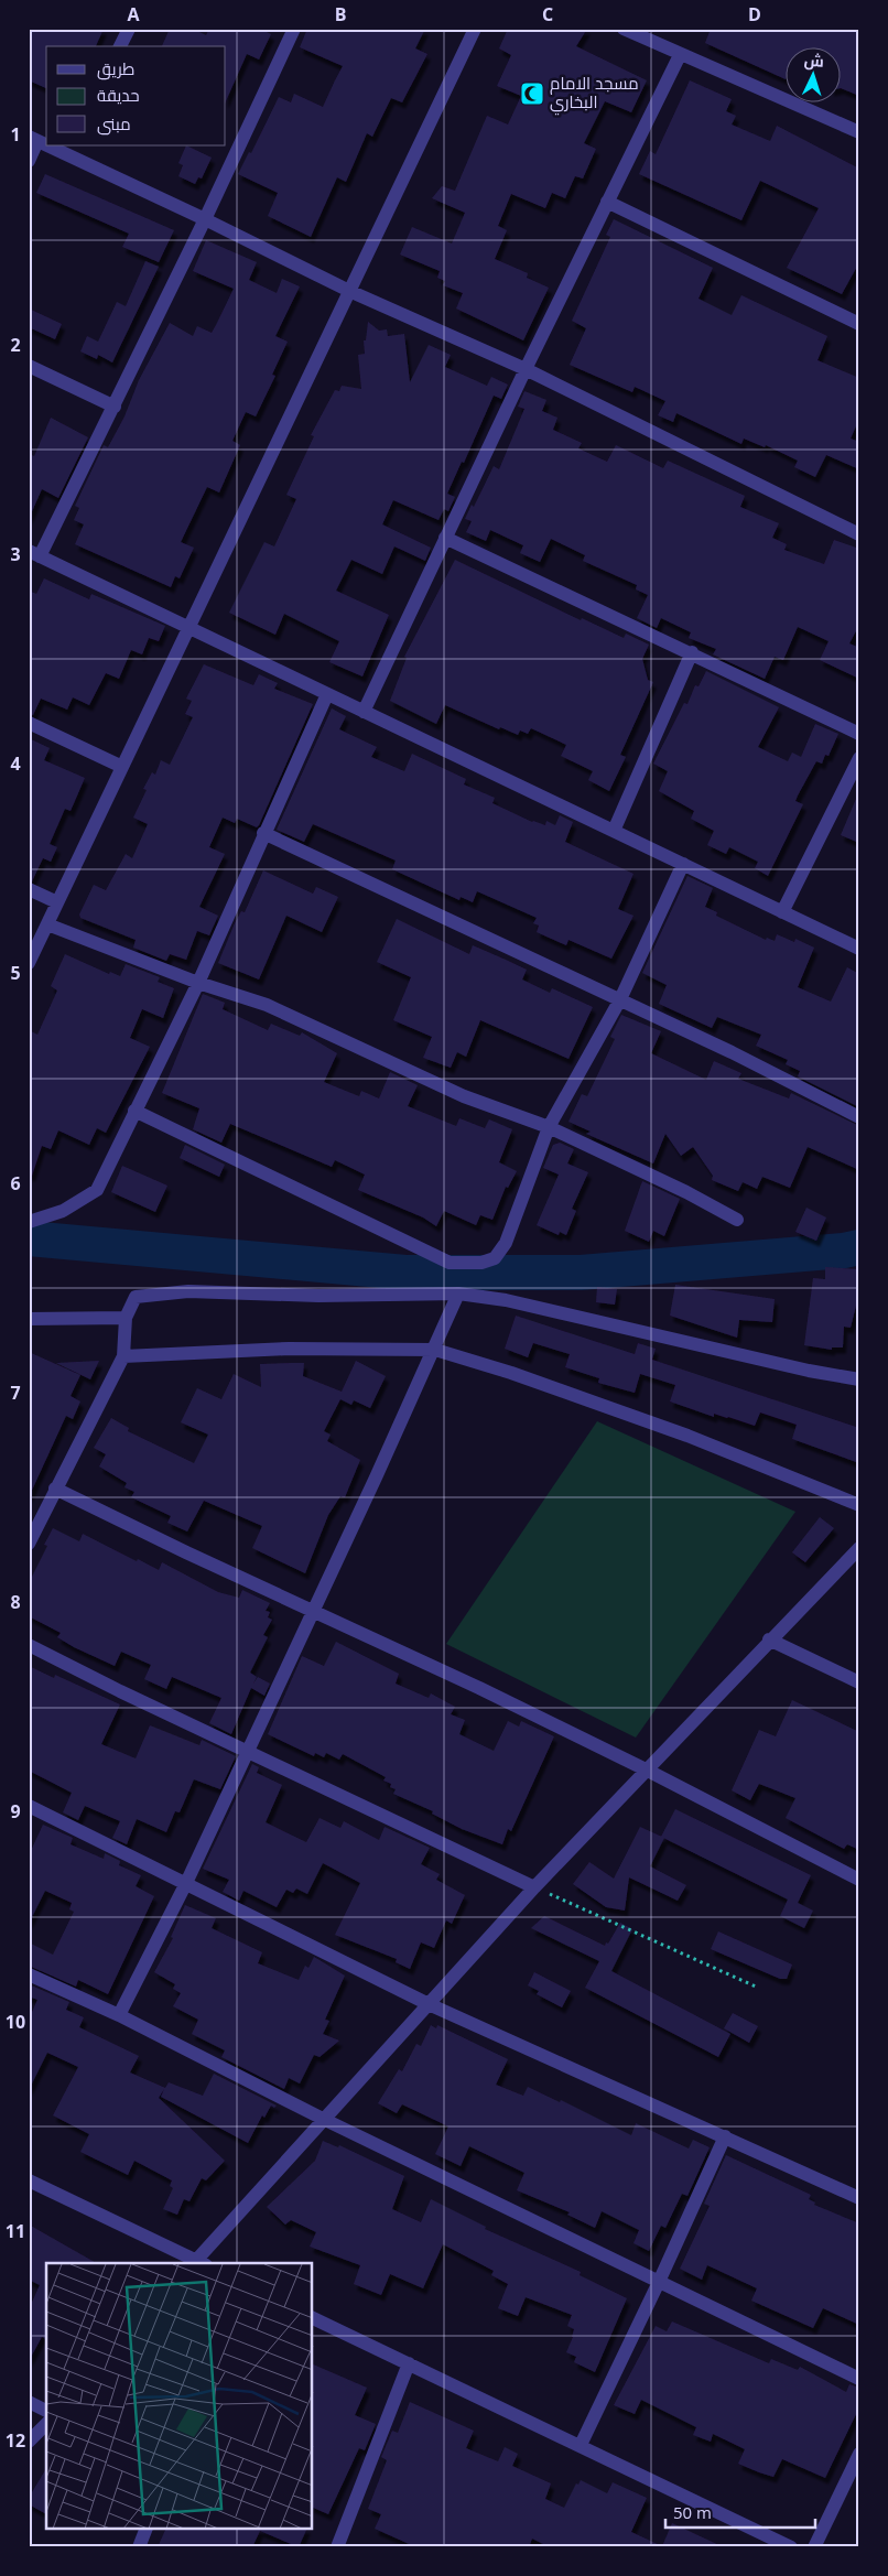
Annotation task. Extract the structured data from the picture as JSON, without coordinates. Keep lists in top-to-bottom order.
{
  "places": {
    "mosque": ["مسجد الامام البخاري"]
  },
  "legend": ["طريق", "حديقة", "مبنى"],
  "scale_bar": "50 m",
  "north": "top",
  "grid": {
    "columns": [
      "A",
      "B",
      "C",
      "D"
    ],
    "rows": [
      "1",
      "2",
      "3",
      "4",
      "5",
      "6",
      "7",
      "8",
      "9",
      "10",
      "11",
      "12"
    ]
  }
}
